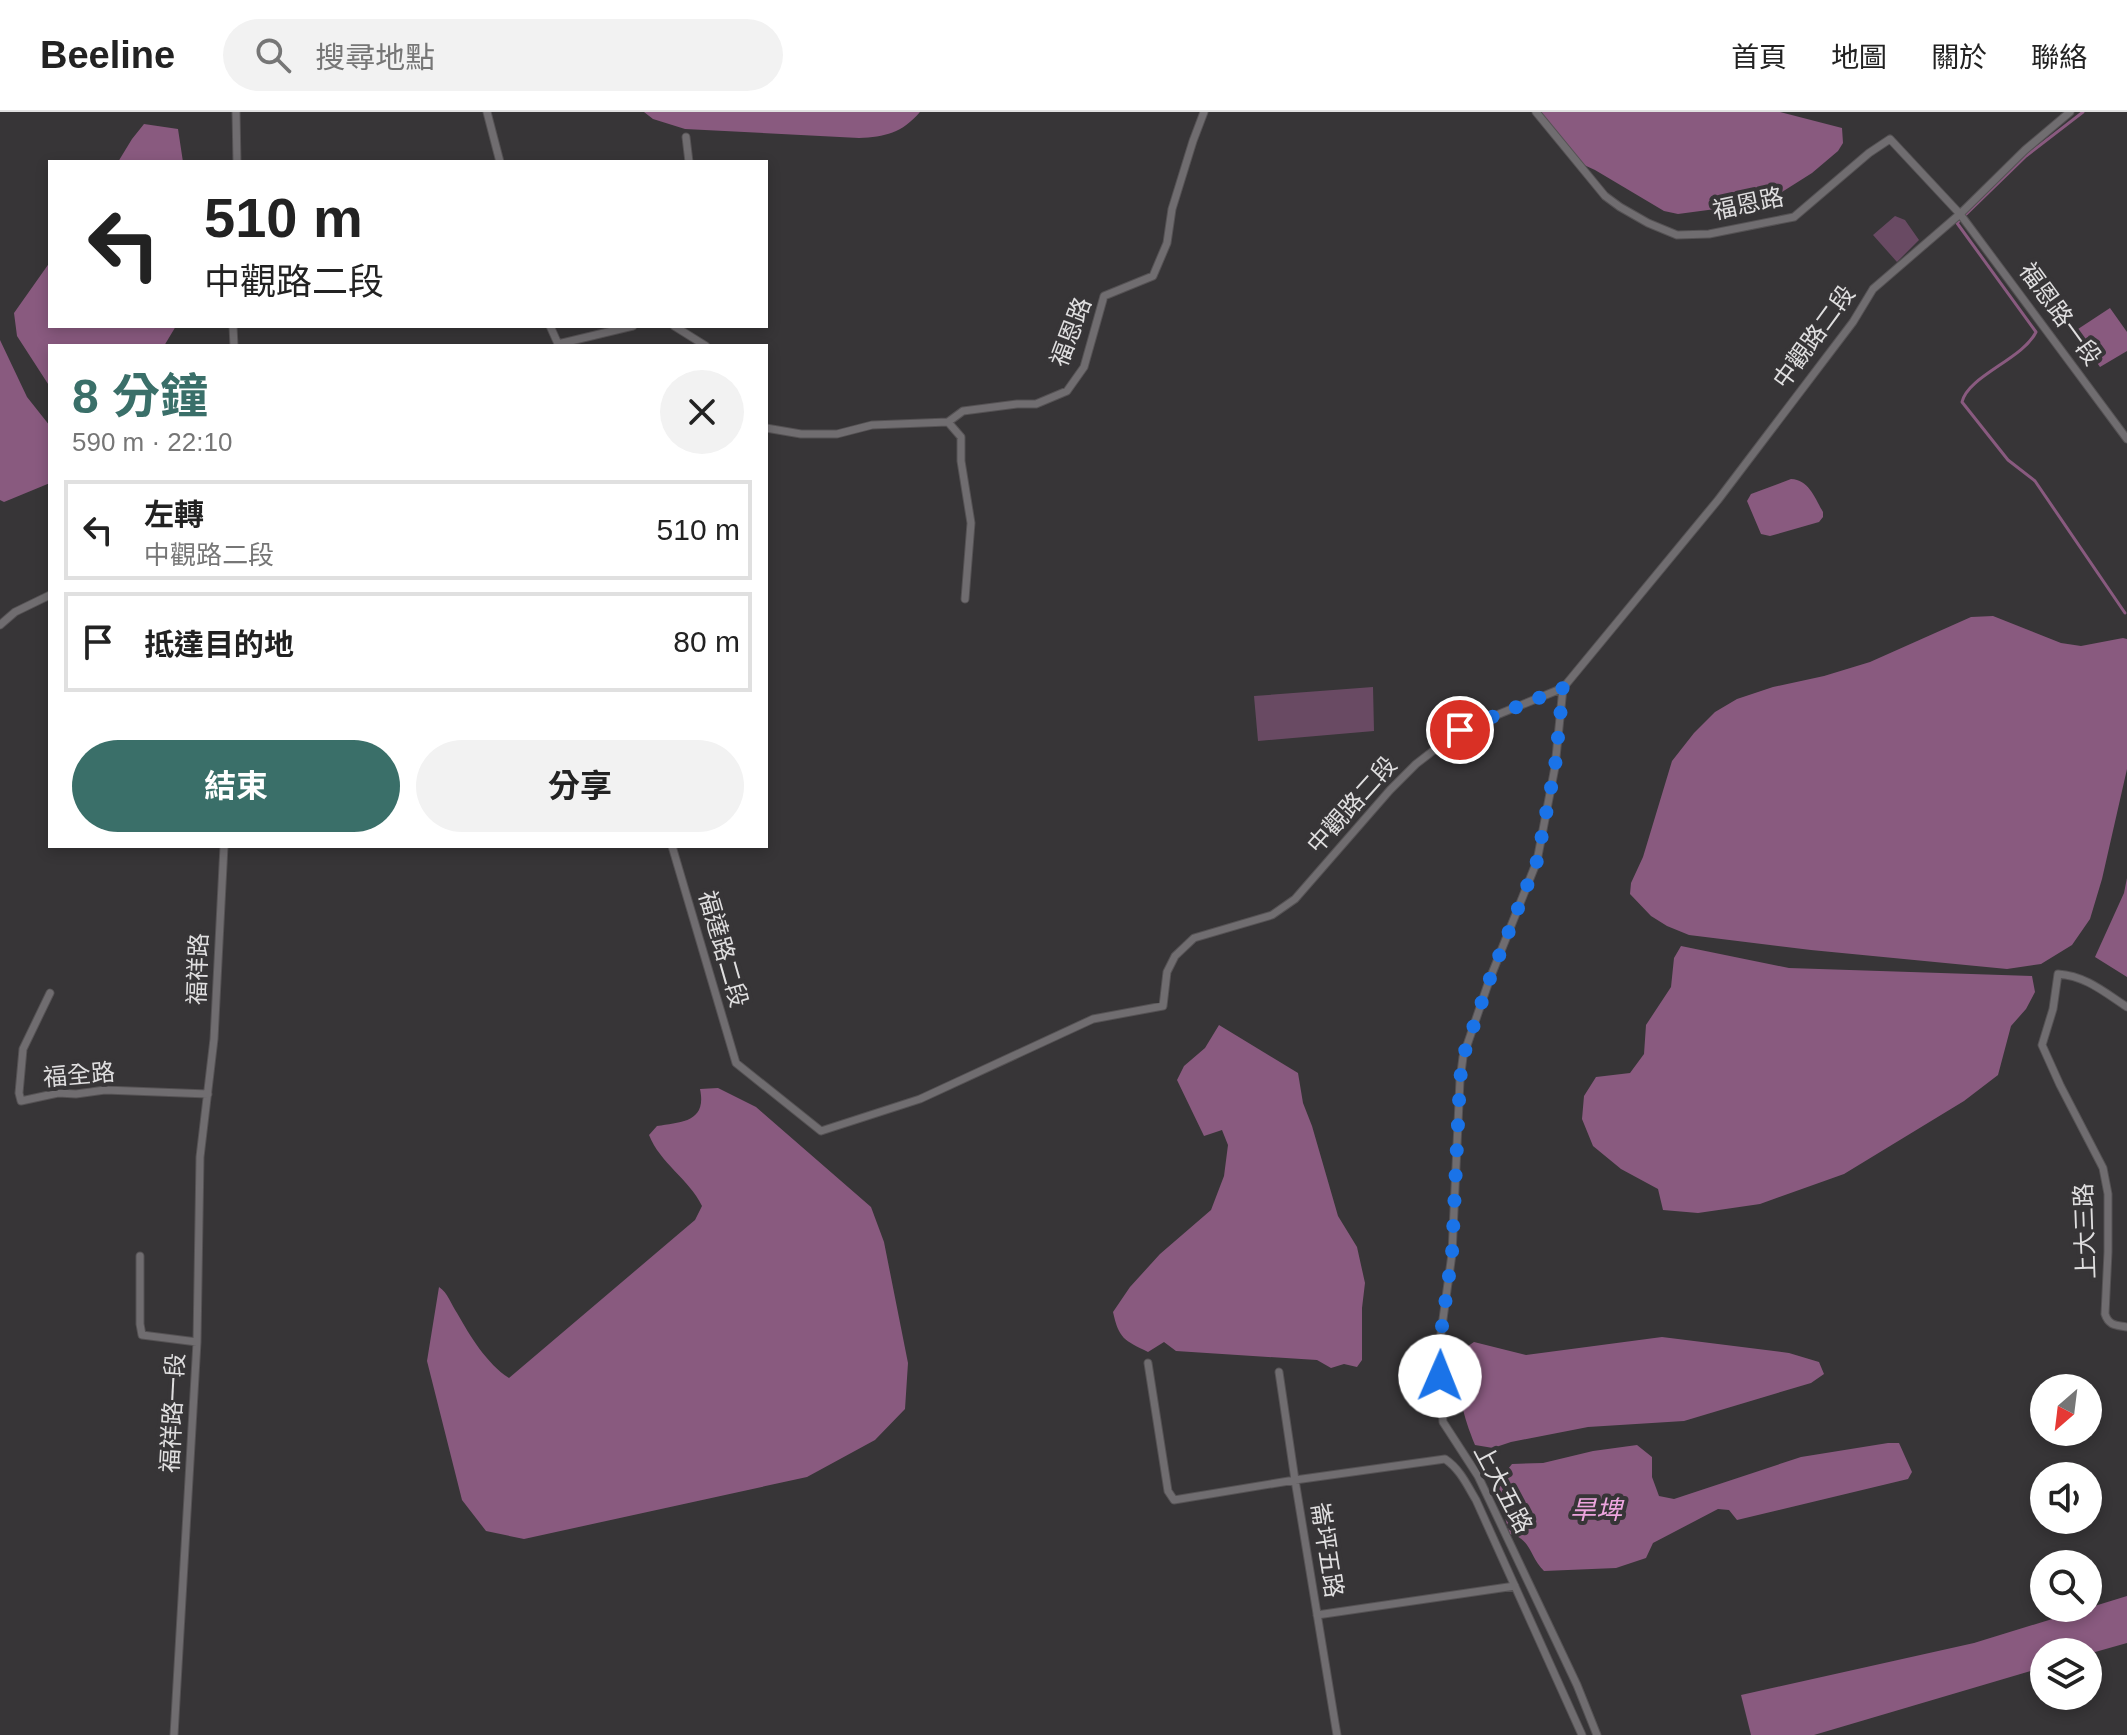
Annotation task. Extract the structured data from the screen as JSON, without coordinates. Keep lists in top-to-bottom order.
{
  "streets": {
    "street": [
      "福恩路",
      "福恩路一段",
      "中觀路二段",
      "福達路二段",
      "福祥路",
      "福全路",
      "上大三路",
      "福祥路一段",
      "上大五路",
      "崙坪五路"
    ]
  },
  "crossings": [
    ["福恩路", "福恩路一段"],
    ["福恩路", "中觀路二段"],
    ["福恩路一段", "中觀路二段"],
    ["中觀路二段", "福達路二段"],
    ["中觀路二段", "上大五路"],
    ["福祥路", "福全路"],
    ["福祥路", "福祥路一段"],
    ["福全路", "福祥路一段"]
  ],
  "water": ["旱埤"],
  "north": "bottom left",
  "page": {
    "header": "Beeline",
    "search": "搜尋地點",
    "nav": [
      "首頁",
      "地圖",
      "關於",
      "聯絡"
    ],
    "turn": ["510 m", "中觀路二段"],
    "heading": ["8 分鐘", "590 m · 22:10"],
    "list": [
      {
        "name": "左轉",
        "note": "中觀路二段",
        "value": "510 m"
      },
      {
        "name": "抵達目的地",
        "value": "80 m"
      }
    ],
    "buttons": ["結束", "分享"]
  }
}
